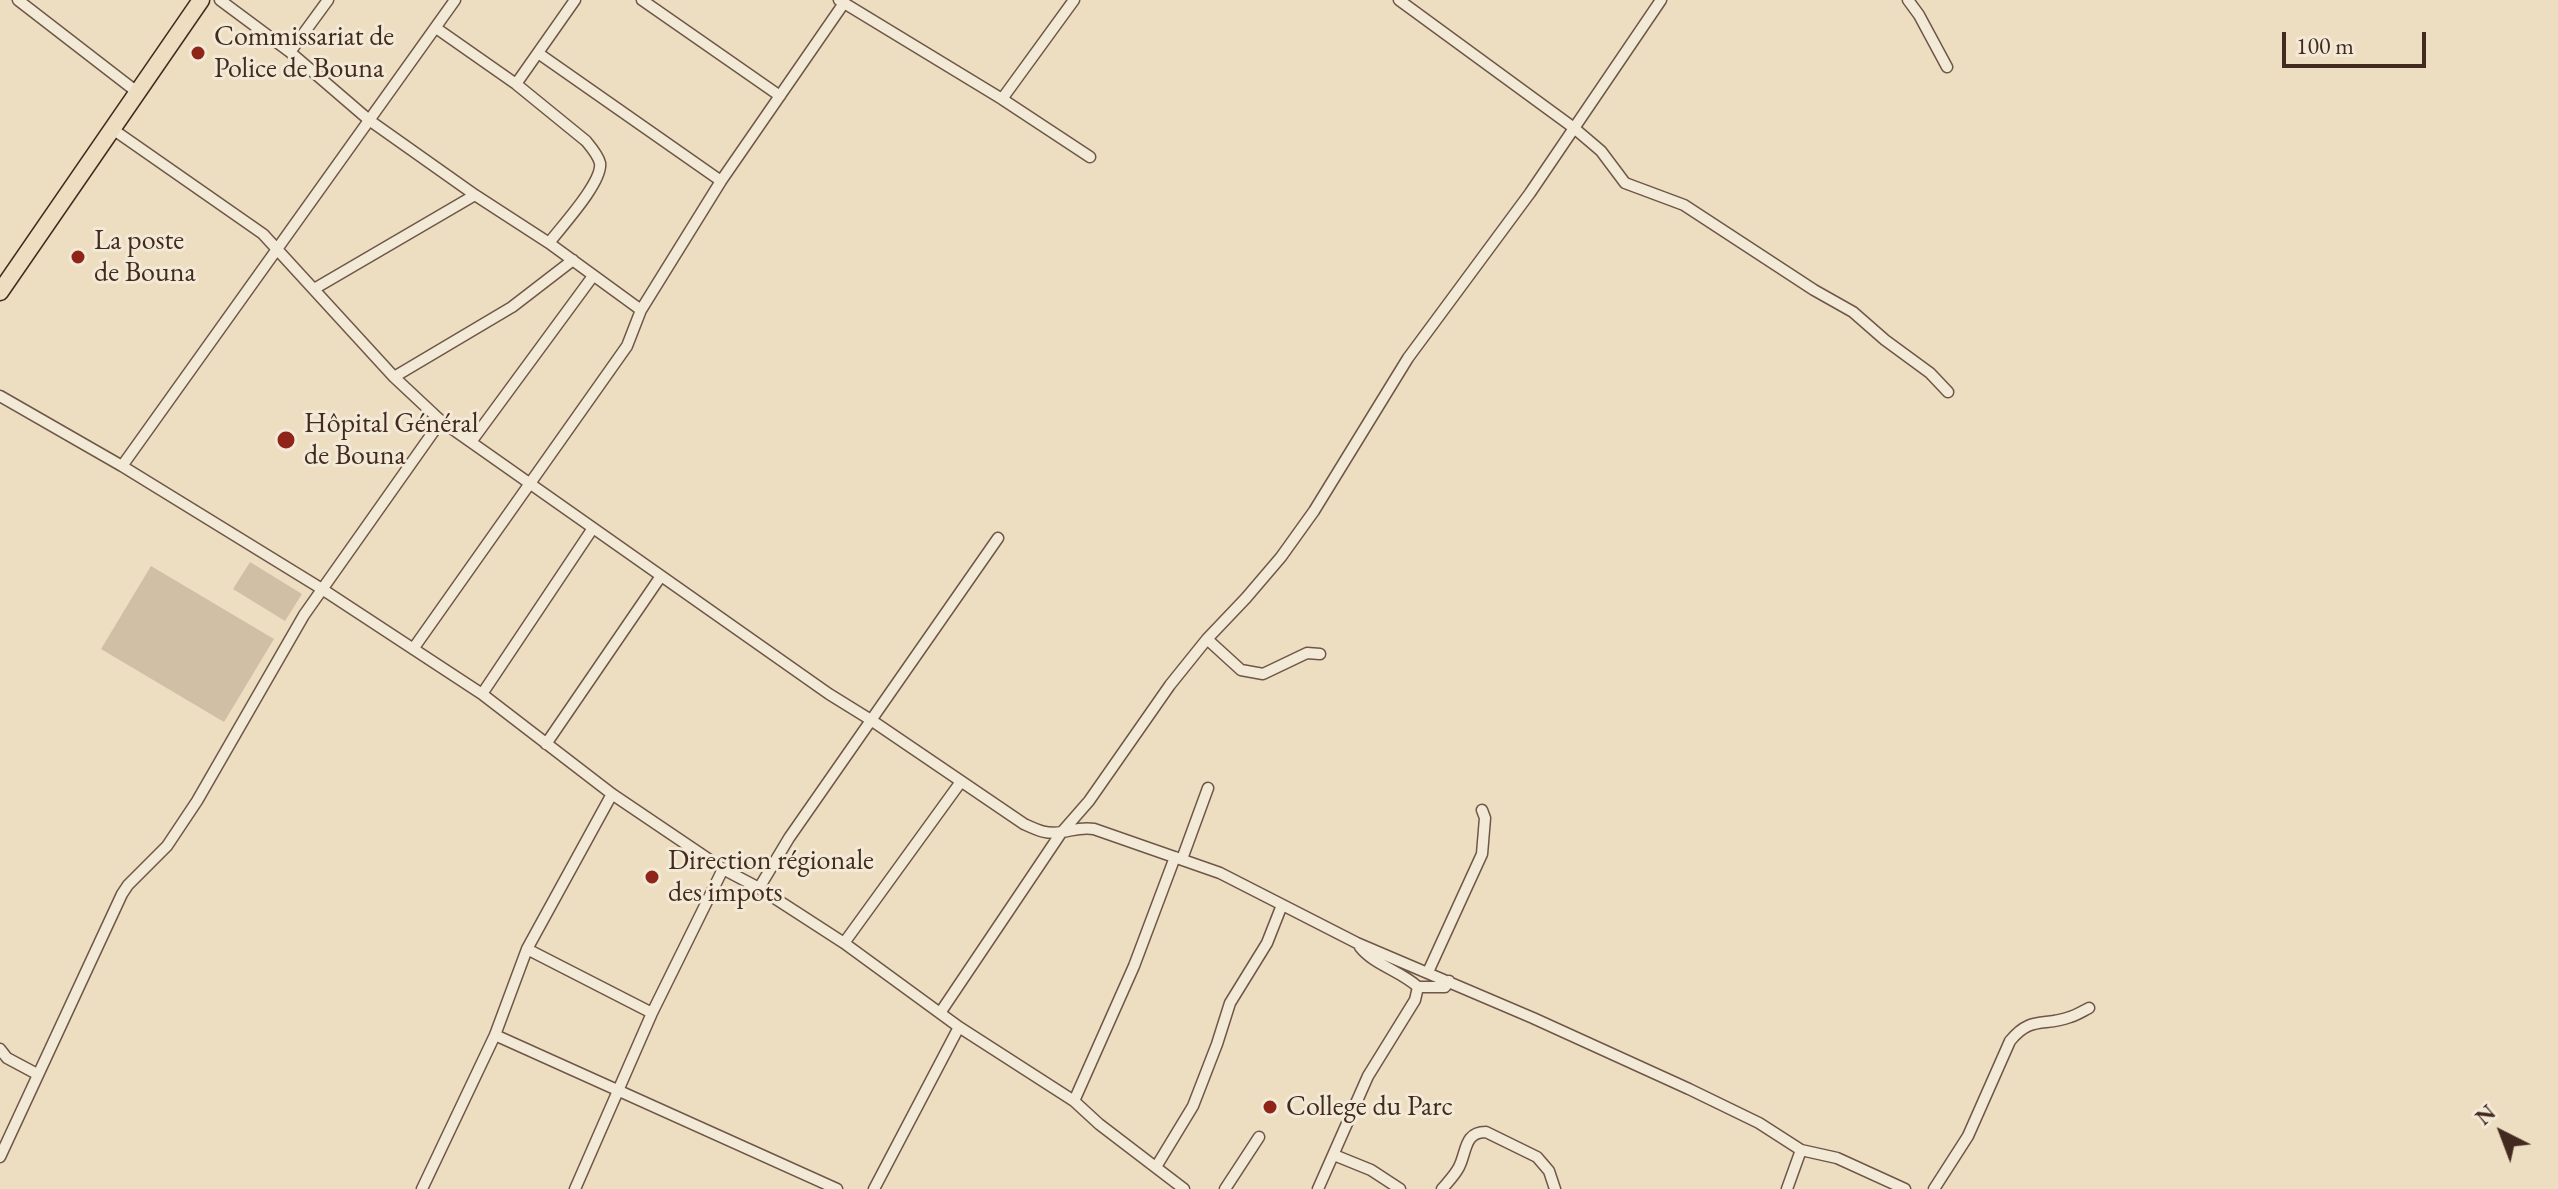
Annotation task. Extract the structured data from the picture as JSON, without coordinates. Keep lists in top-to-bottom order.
{
  "places": [
    "Commissariat de Police de Bouna",
    "La poste de Bouna",
    "Hôpital Général de Bouna",
    "Direction régionale des impots",
    "College du Parc"
  ],
  "scale_bar": "100 m",
  "north": "top left"
}
